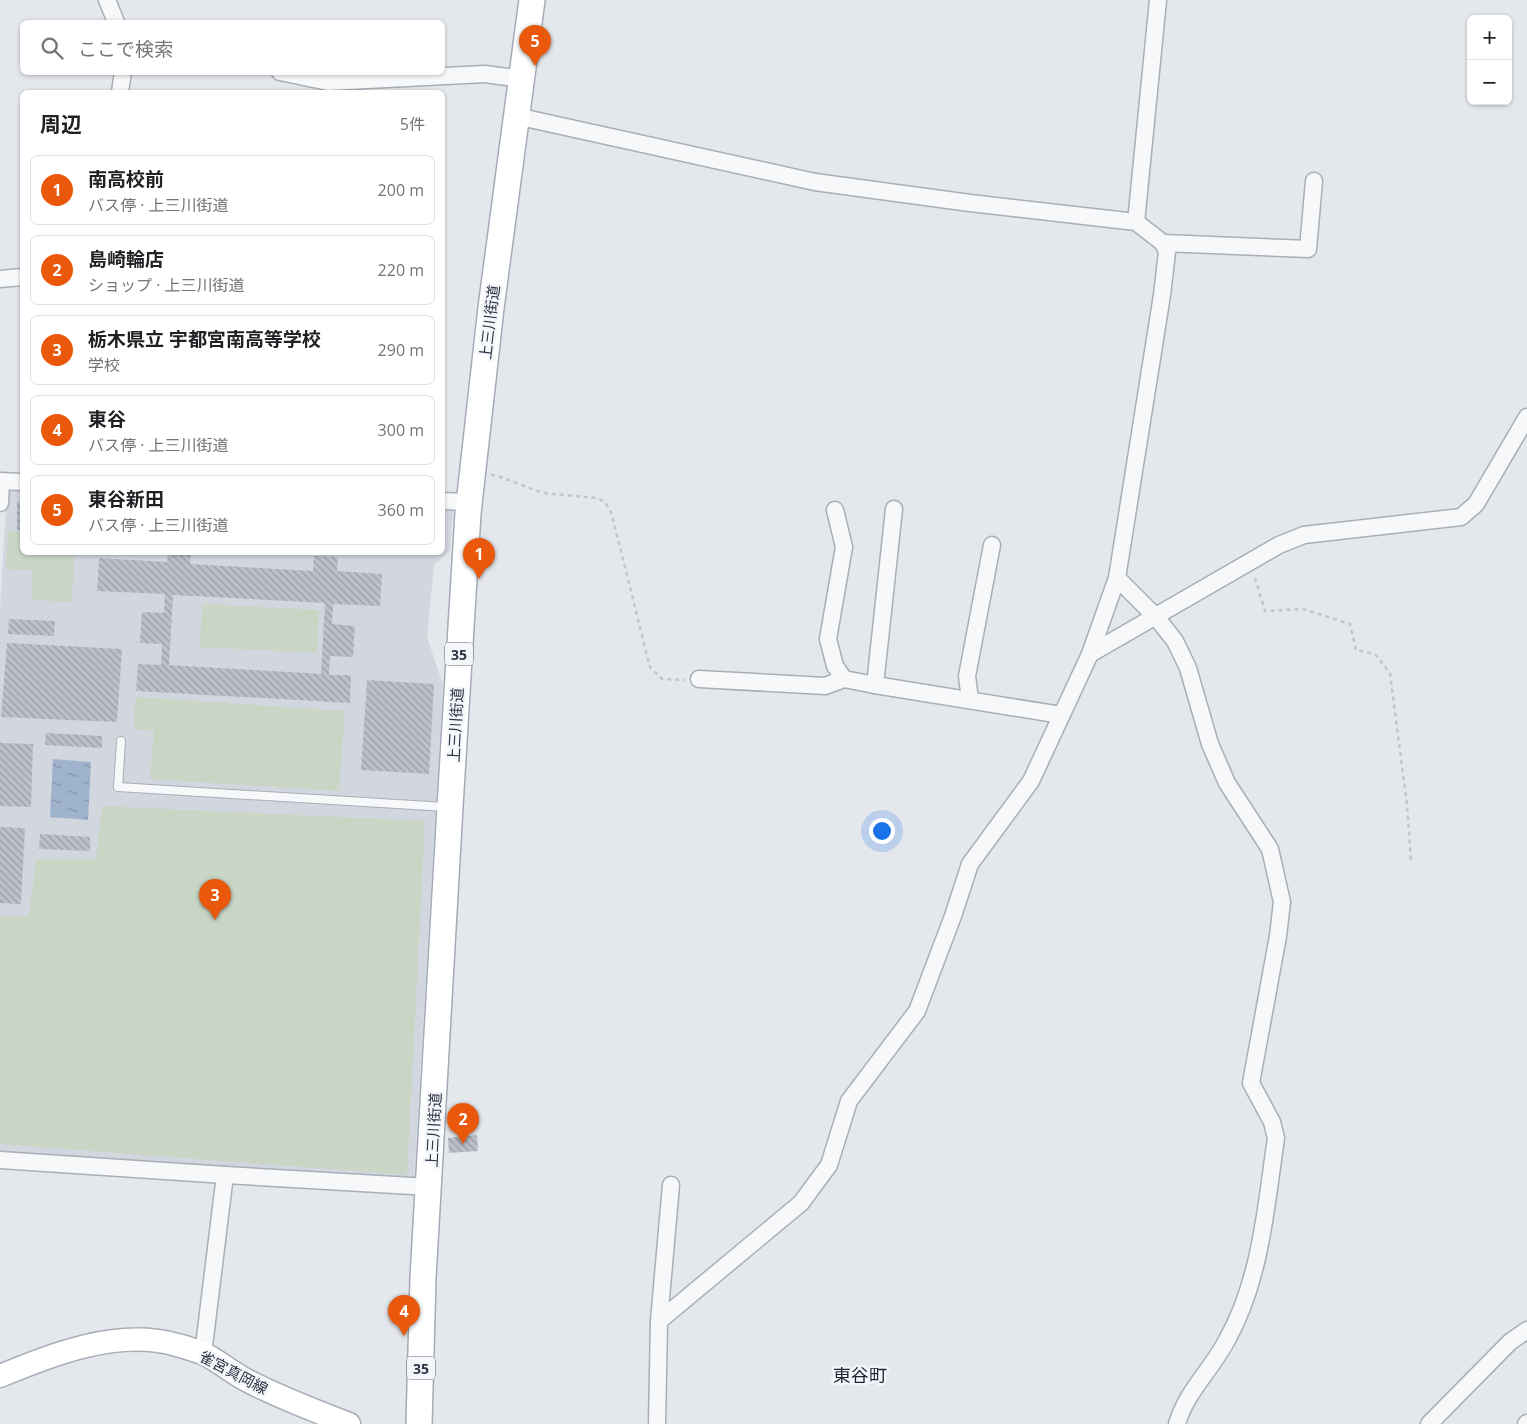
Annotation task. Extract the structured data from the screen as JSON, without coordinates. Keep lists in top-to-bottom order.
{
  "streets": {
    "main road": ["上三川街道", "35", "雀宮真岡線"]
  },
  "districts": ["東谷町"],
  "page": {
    "map_buttons": ["+", "−"],
    "search": "ここで検索",
    "pins": [
      "5",
      "1",
      "3",
      "2",
      "4"
    ],
    "heading": ["周辺", "5件"],
    "list": [
      {
        "mark": "1",
        "name": "南高校前",
        "note": "バス停 · 上三川街道",
        "value": "200 m"
      },
      {
        "mark": "2",
        "name": "島崎輪店",
        "note": "ショップ · 上三川街道",
        "value": "220 m"
      },
      {
        "mark": "3",
        "name": "栃木県立 宇都宮南高等学校",
        "note": "学校",
        "value": "290 m"
      },
      {
        "mark": "4",
        "name": "東谷",
        "note": "バス停 · 上三川街道",
        "value": "300 m"
      },
      {
        "mark": "5",
        "name": "東谷新田",
        "note": "バス停 · 上三川街道",
        "value": "360 m"
      }
    ]
  }
}
